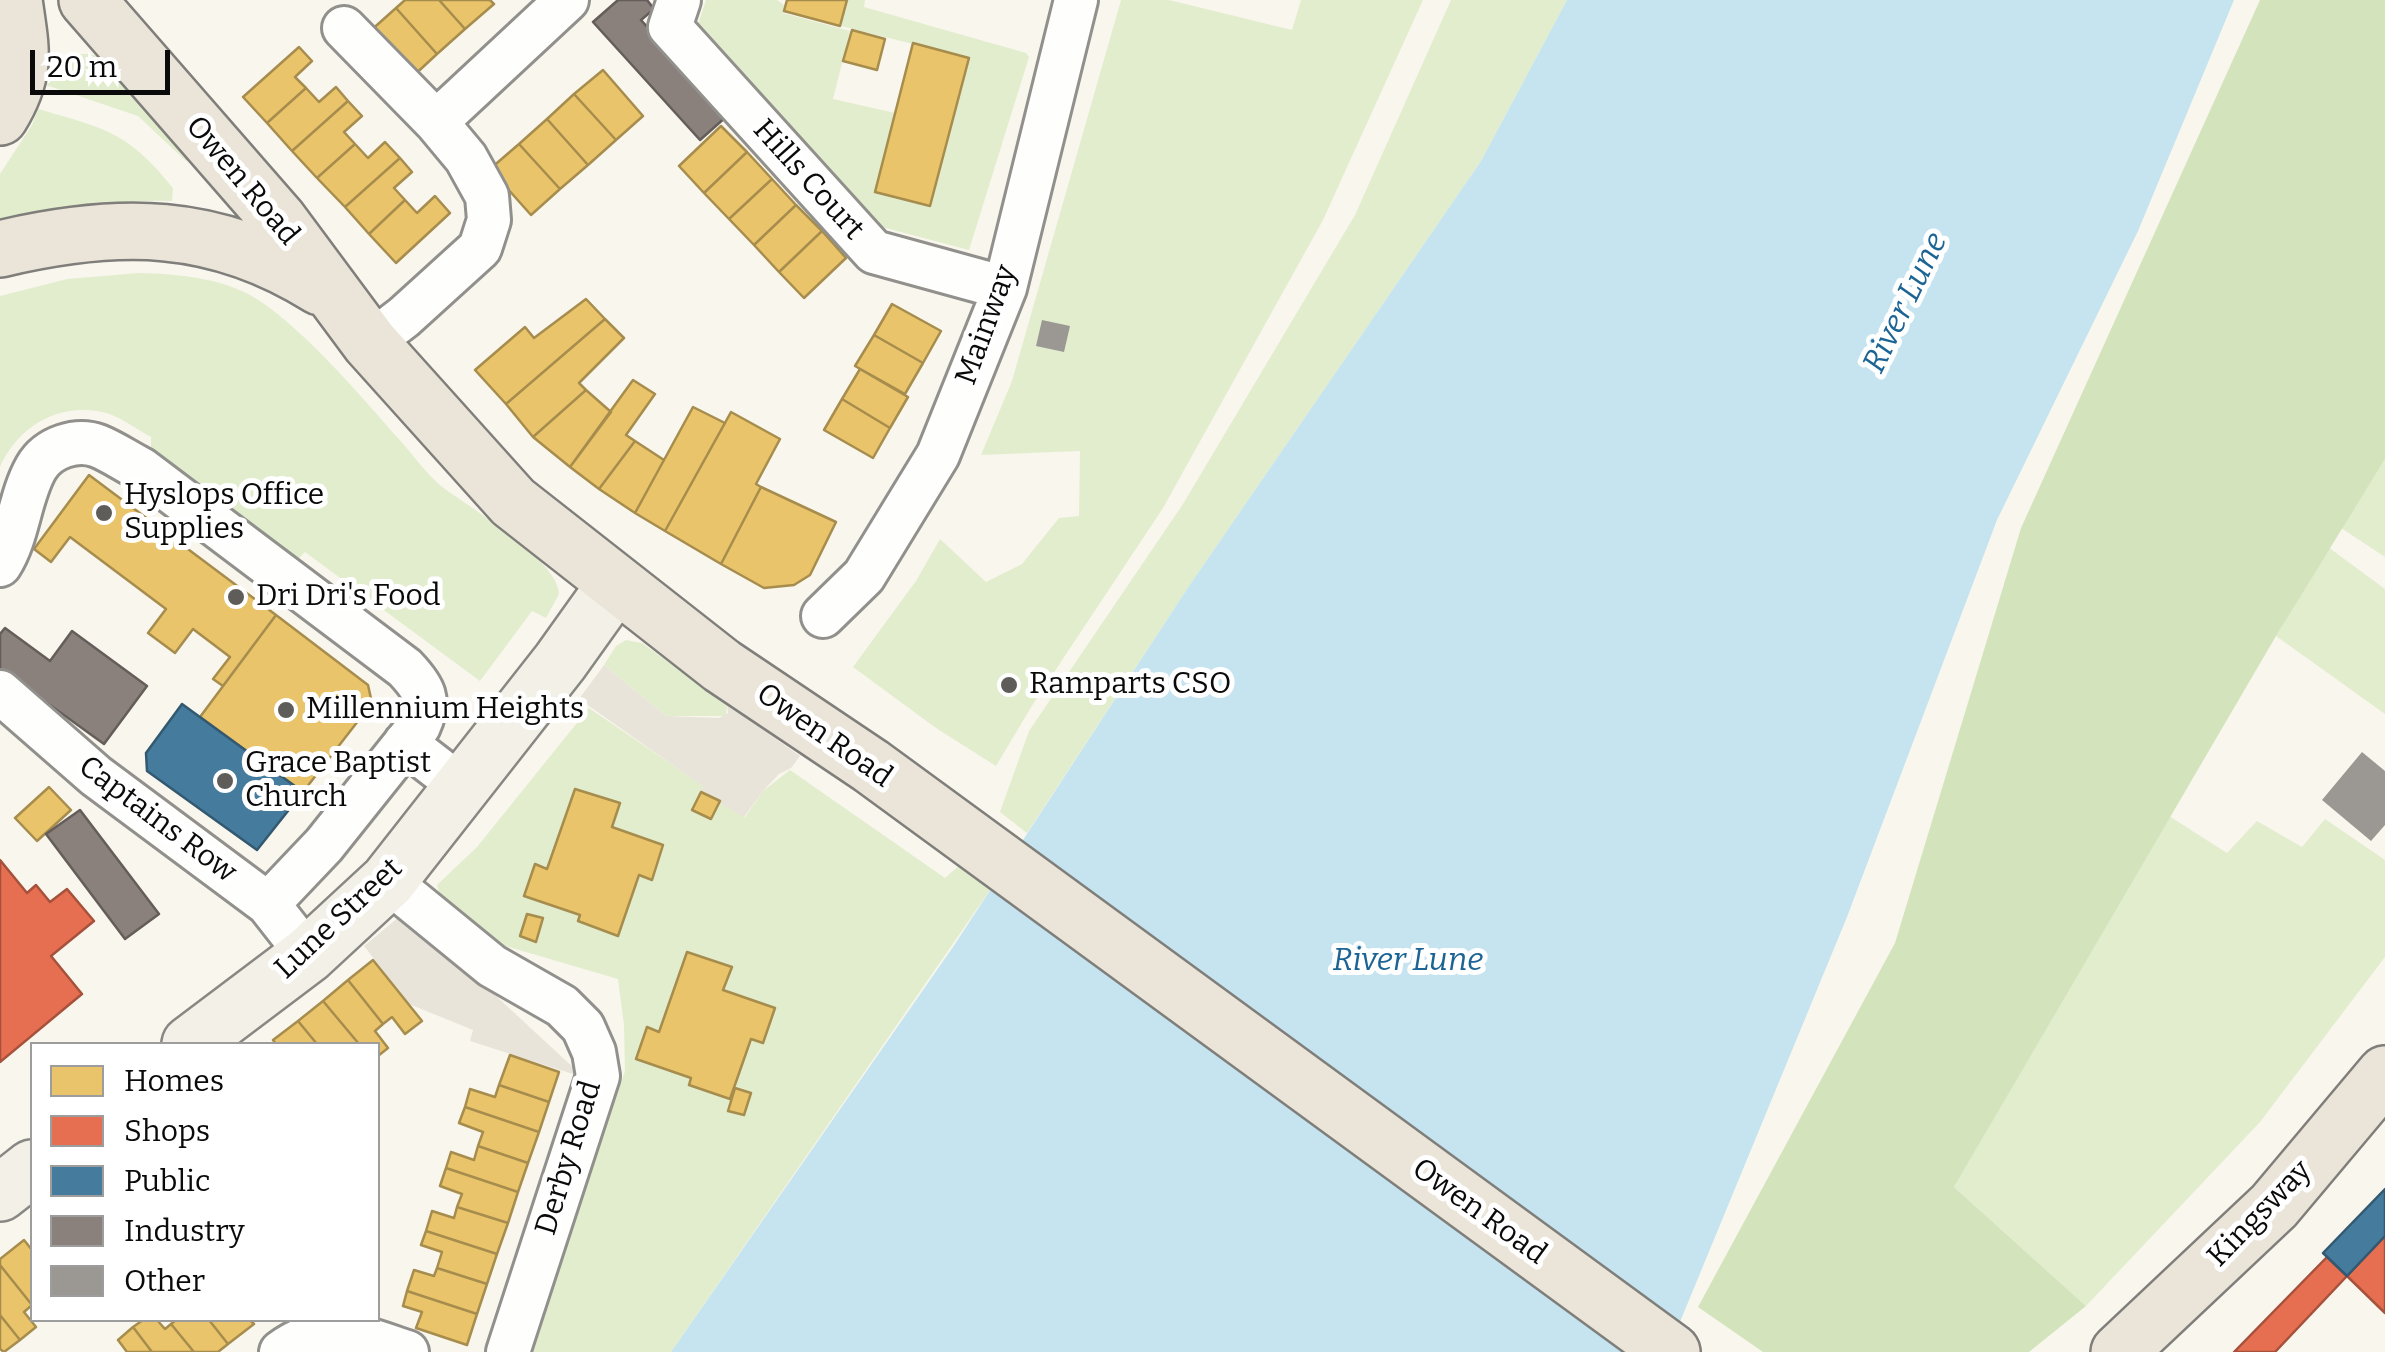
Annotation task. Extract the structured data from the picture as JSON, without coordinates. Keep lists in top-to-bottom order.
{
  "streets": {
    "main road": ["Owen Road", "Kingsway"],
    "street": [
      "Hills Court",
      "Mainway",
      "Captains Row",
      "Lune Street",
      "Derby Road"
    ]
  },
  "crossings": [
    ["Hills Court", "Mainway"],
    ["Owen Road", "Lune Street"],
    ["Captains Row", "Lune Street"],
    ["Lune Street", "Derby Road"]
  ],
  "water": ["River Lune"],
  "places": [
    "Hyslops Office Supplies",
    "Dri Dri's Food",
    "Ramparts CSO",
    "Millennium Heights",
    "Grace Baptist Church"
  ],
  "legend": [
    "Homes",
    "Shops",
    "Public",
    "Industry",
    "Other"
  ],
  "scale_bar": "20 m"
}
